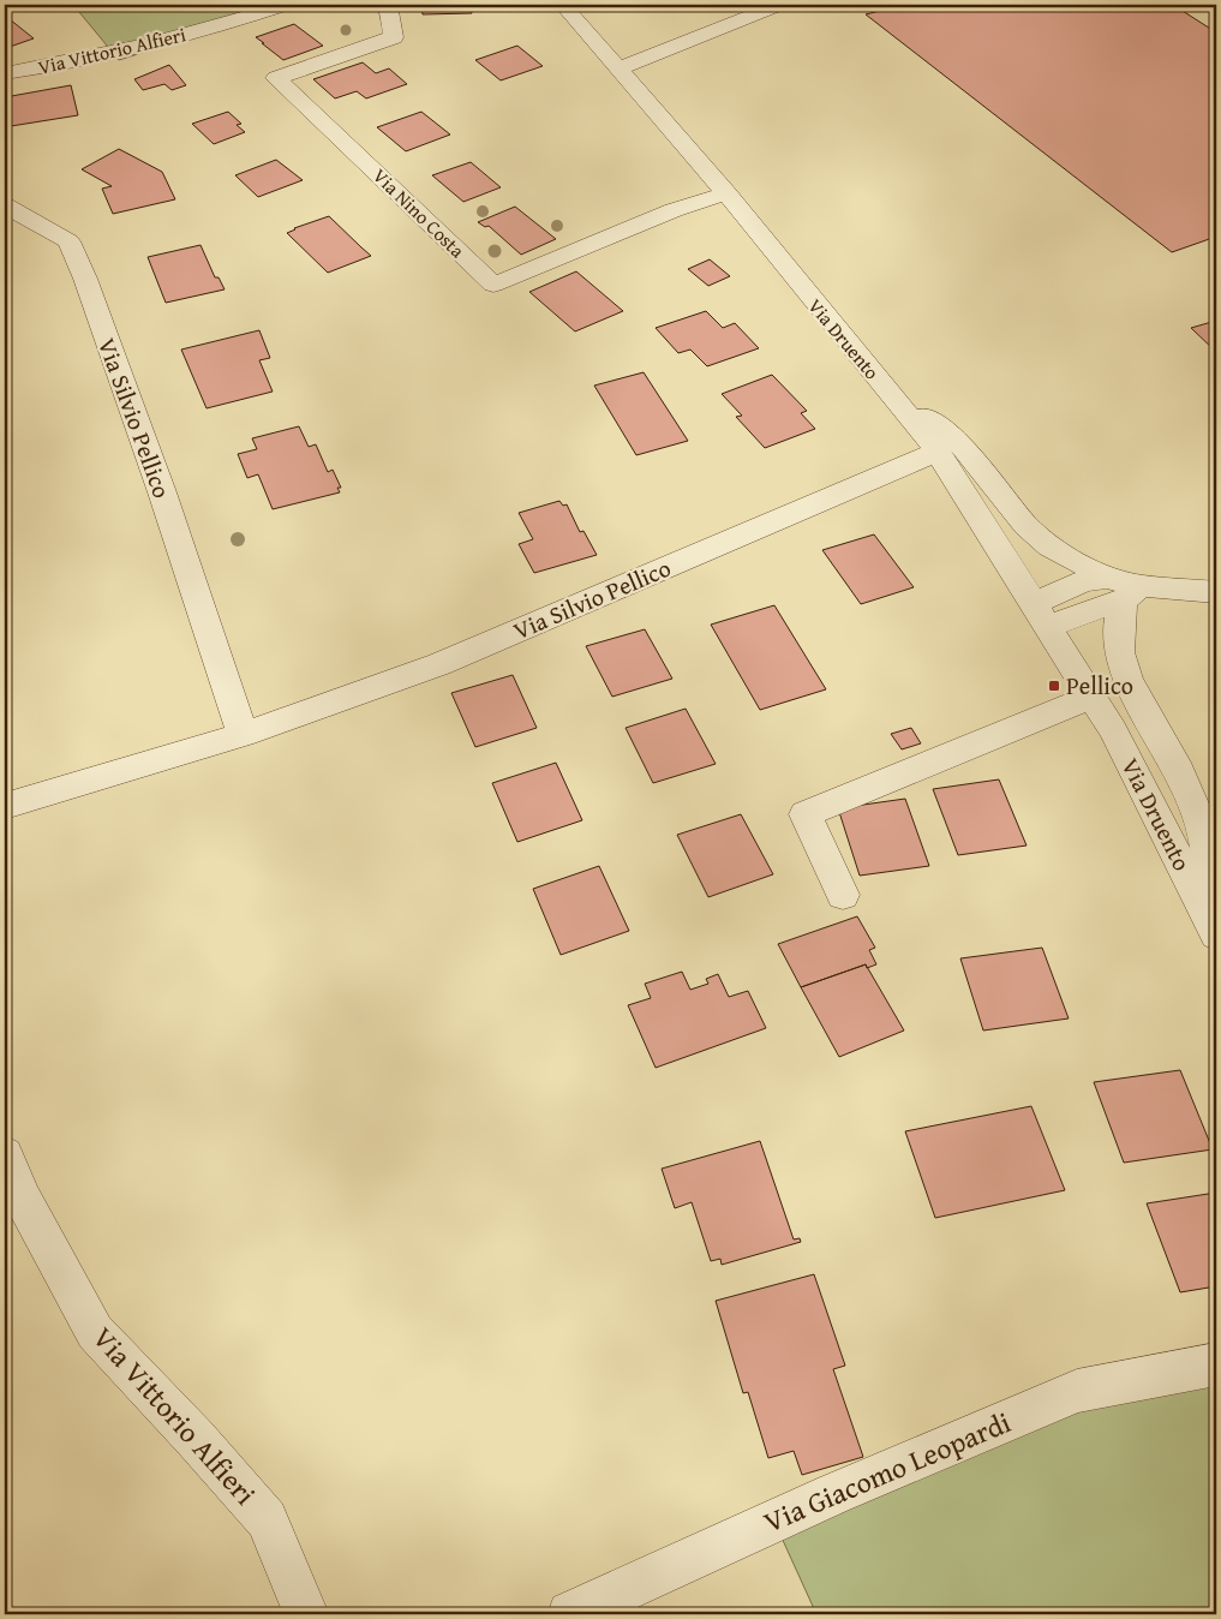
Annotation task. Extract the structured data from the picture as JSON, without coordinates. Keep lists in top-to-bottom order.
{
  "streets": {
    "street": [
      "Via Vittorio Alfieri",
      "Via Nino Costa",
      "Via Druento",
      "Via Silvio Pellico",
      "Via Giacomo Leopardi"
    ]
  },
  "crossings": [
    ["Via Nino Costa", "Via Druento"],
    ["Via Druento", "Via Silvio Pellico"]
  ],
  "places": {
    "transit": ["Pellico"]
  }
}
